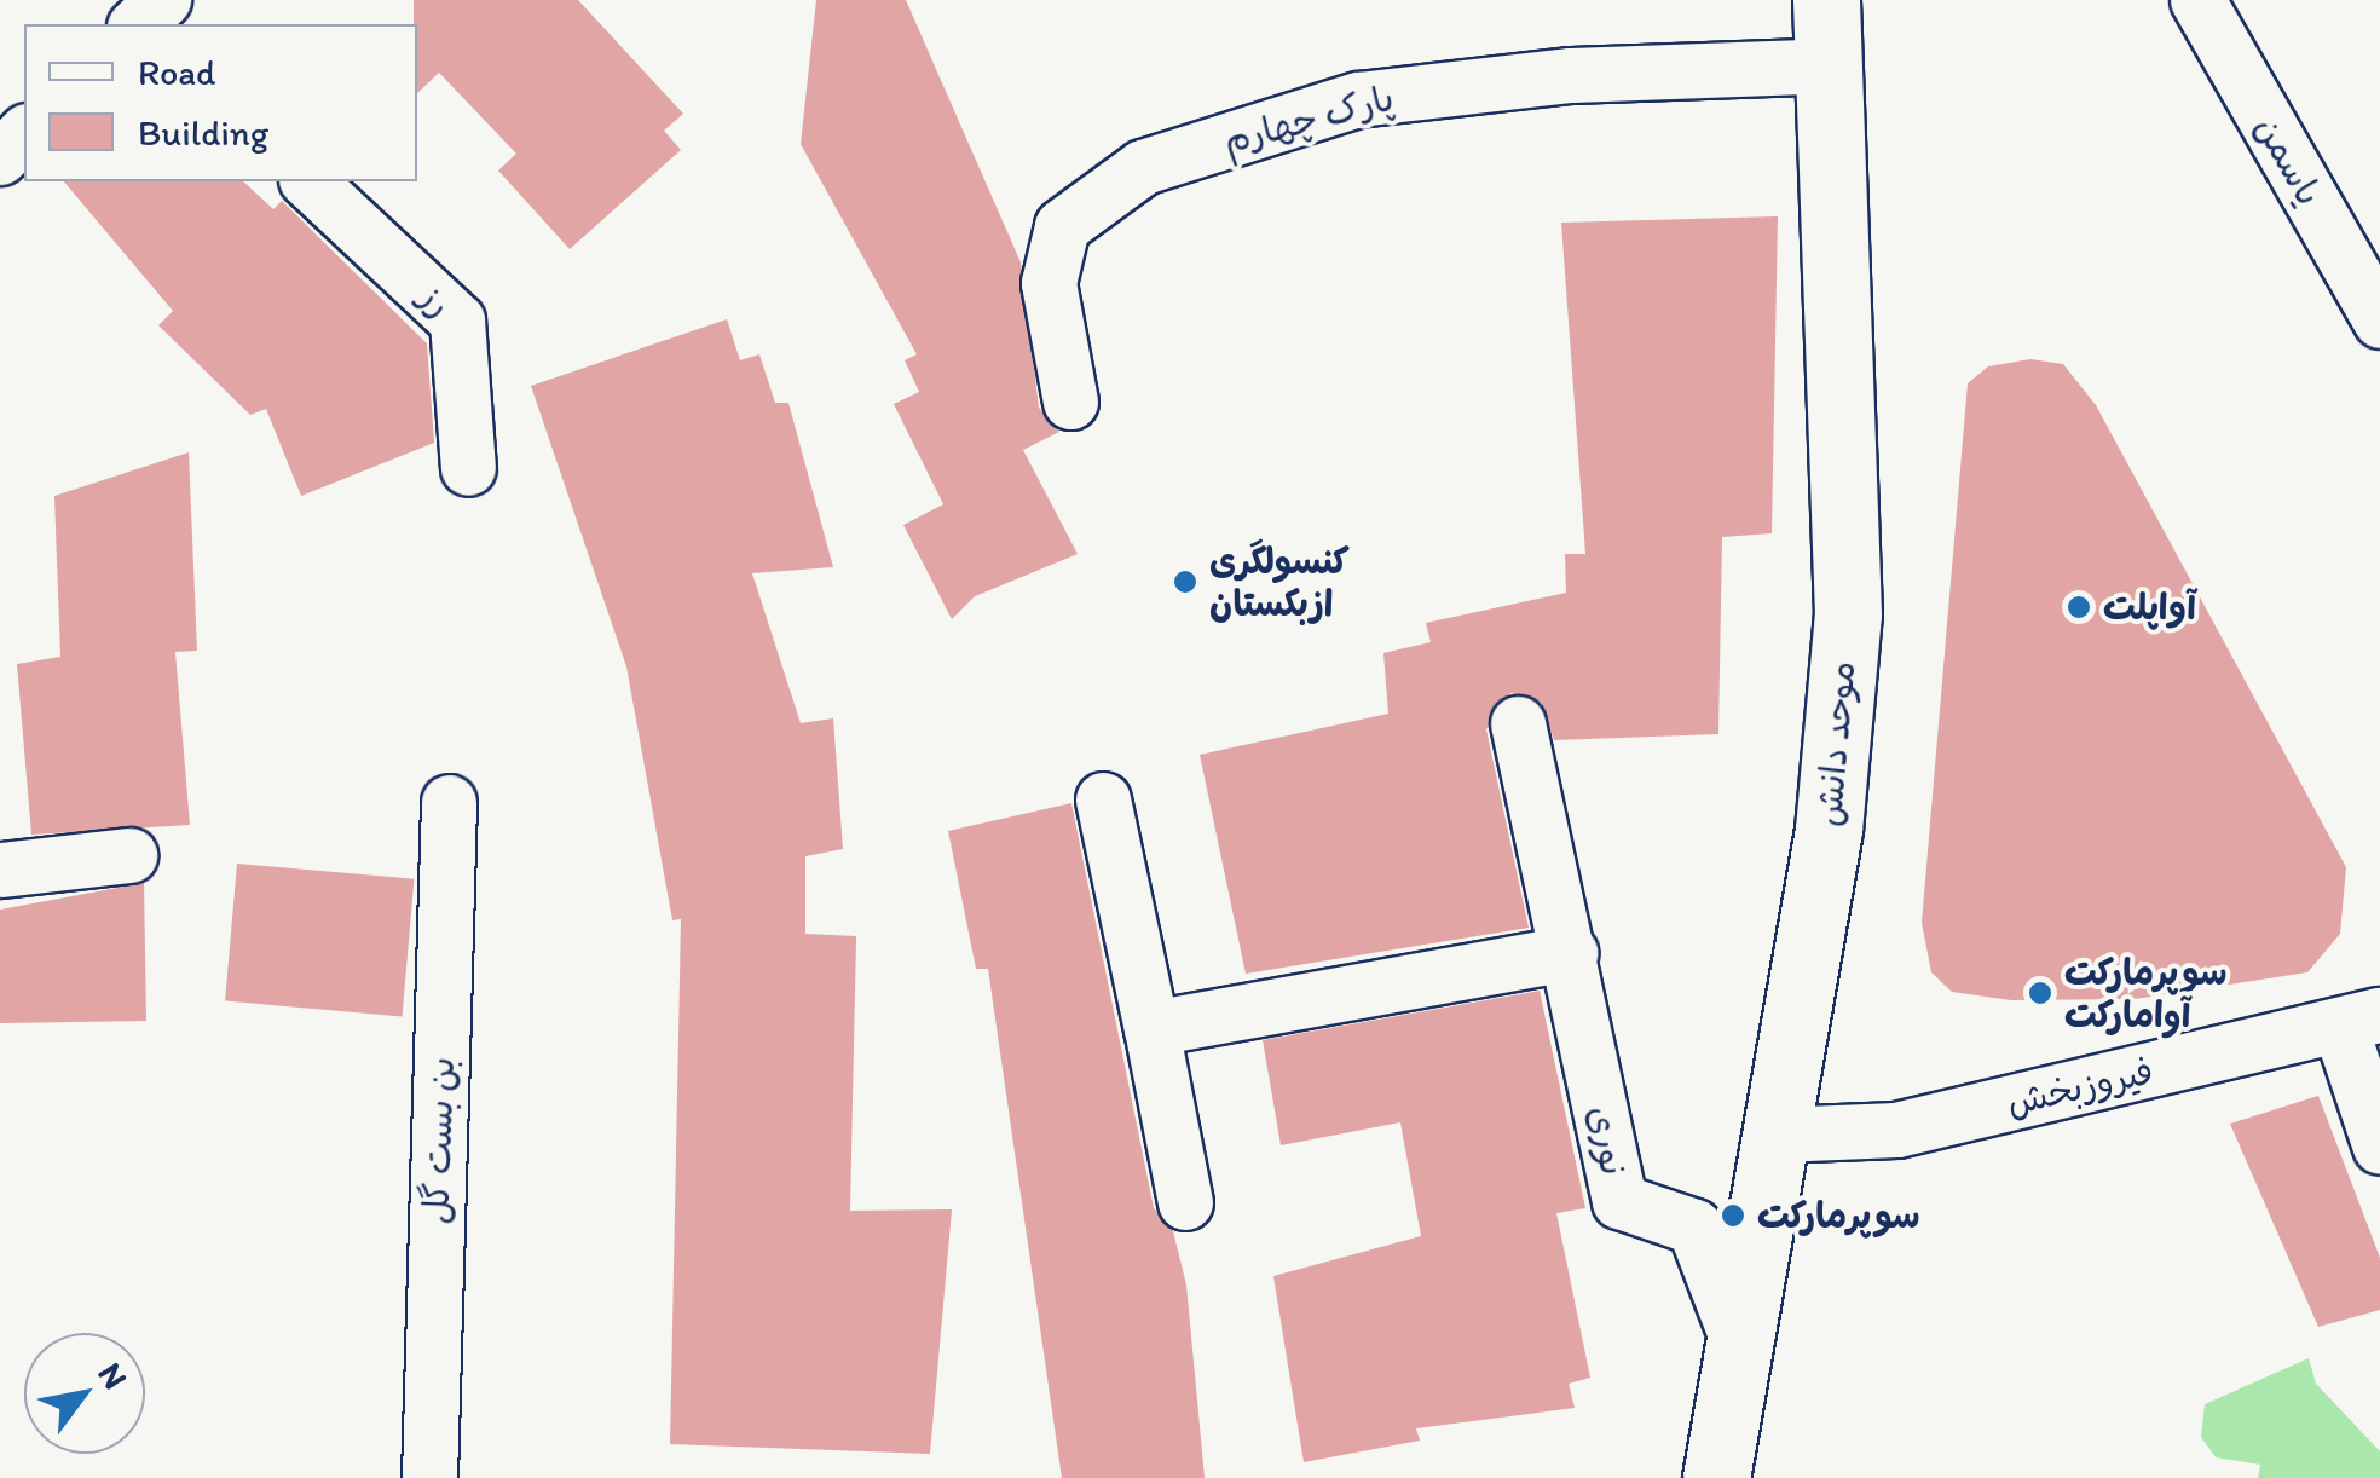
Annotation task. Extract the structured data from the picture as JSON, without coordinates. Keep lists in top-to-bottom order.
{
  "streets": {
    "main road": ["موحد دانش"],
    "street": [
      "پارک چهارم",
      "یاسمن",
      "رز",
      "فیروزبخش",
      "بن بست گل",
      "نوری"
    ]
  },
  "crossings": [
    ["پارک چهارم", "موحد دانش"],
    ["موحد دانش", "فیروزبخش"],
    ["موحد دانش", "نوری"]
  ],
  "places": [
    "کنسولگری ازبکستان",
    "آواپلت",
    "سوپرمارکت آوامارکت",
    "سوپرمارکت"
  ],
  "legend": ["Road", "Building"],
  "north": "top right"
}
